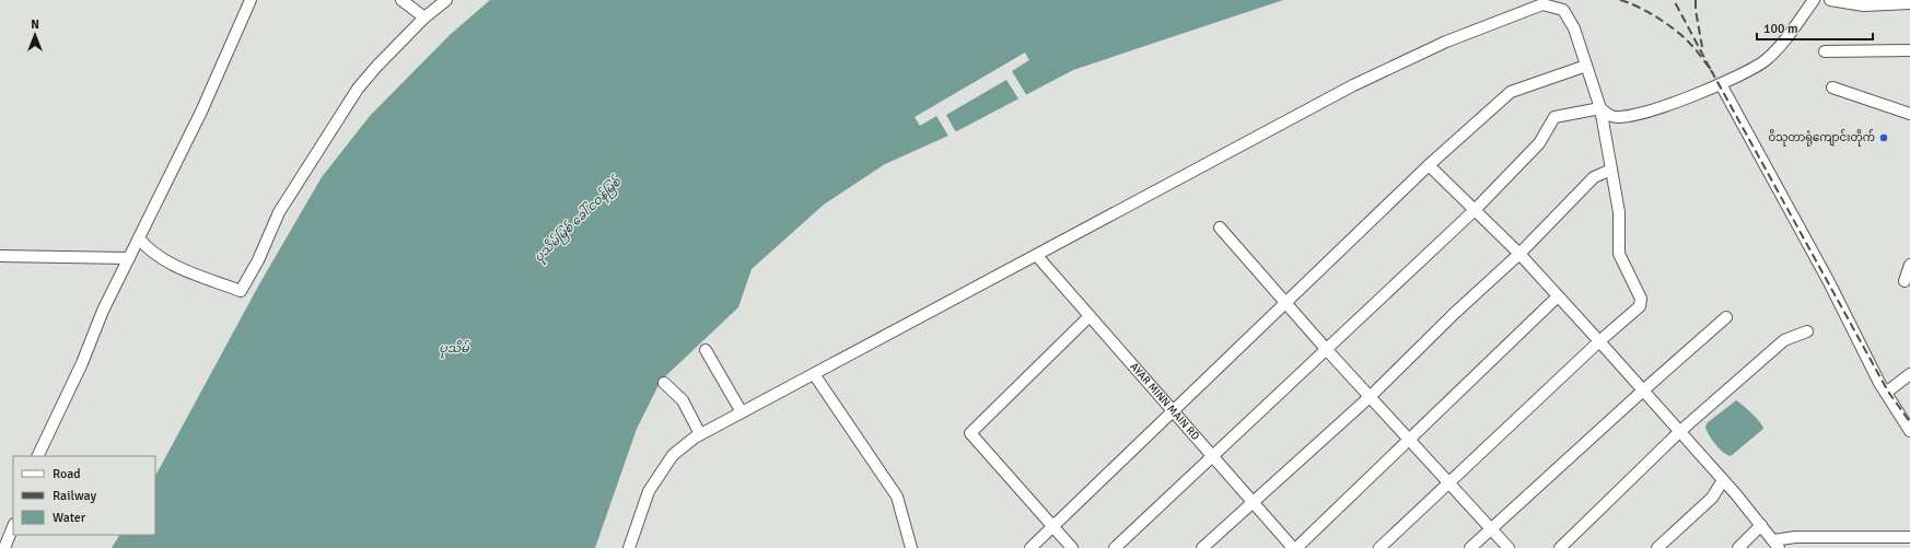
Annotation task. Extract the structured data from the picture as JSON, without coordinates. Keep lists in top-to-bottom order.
{
  "streets": {
    "street": ["AYAR MINN MAIN RD"]
  },
  "water": ["ပုသိမ်မြစ် ခေါ် ငဝန်မြစ်", "ပုသိမ်"],
  "places": ["ဝိသုတာရုံကျောင်းတိုက်"],
  "legend": ["Road", "Railway", "Water"],
  "scale_bar": "100 m",
  "north": "top"
}
